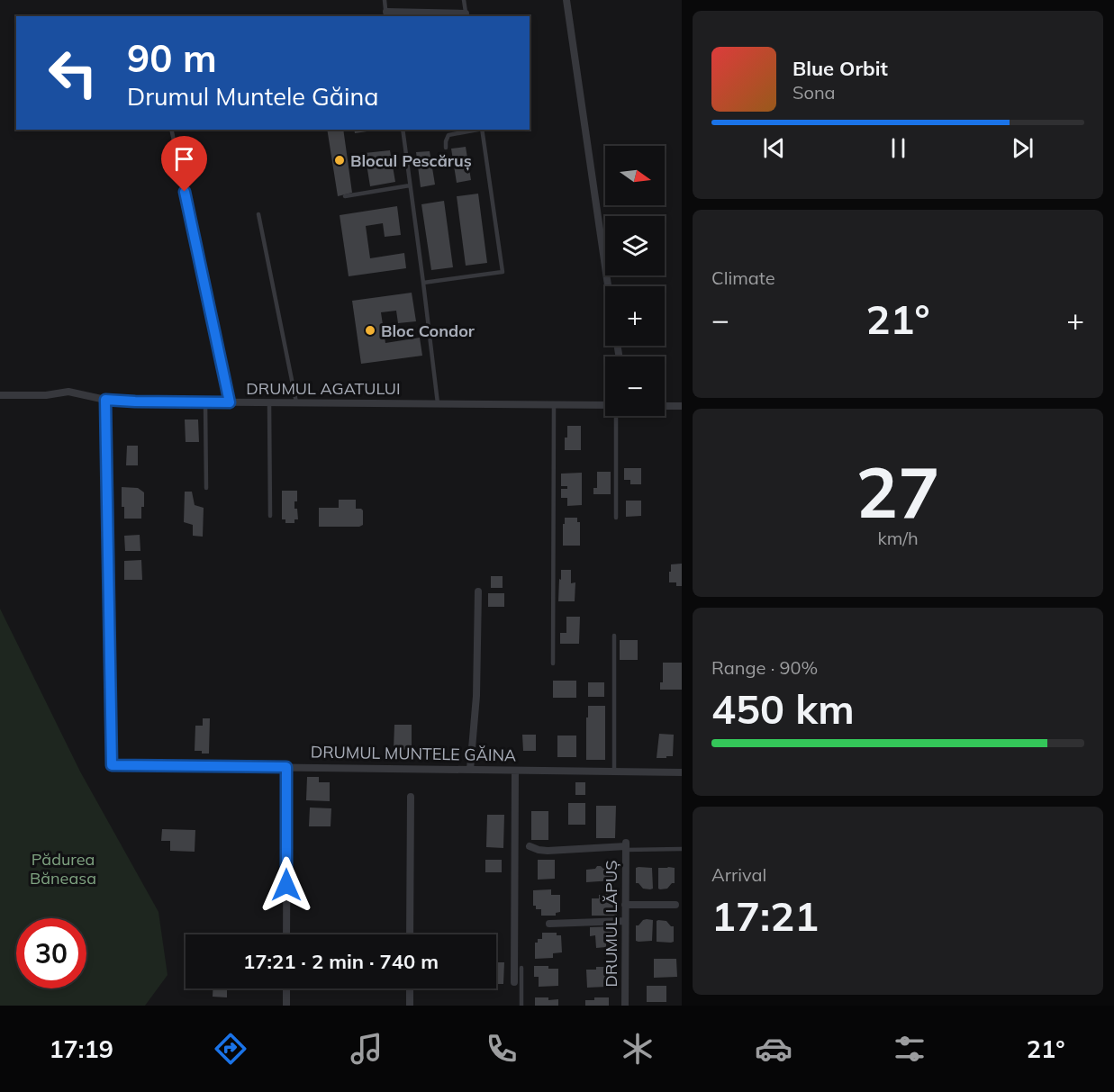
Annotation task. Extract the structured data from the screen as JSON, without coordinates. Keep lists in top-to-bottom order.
{
  "streets": {
    "street": ["DRUMUL AGATULUI", "DRUMUL MUNTELE GĂINA", "DRUMUL LĂPUȘ"]
  },
  "parks": ["Pădurea Băneasa"],
  "places": ["Blocul Pescăruș", "Bloc Condor"],
  "north": "right",
  "page": {
    "turn": ["90 m", "Drumul Muntele Găina"],
    "song": ["Blue Orbit", "Sona"],
    "map_buttons": ["+", "−"],
    "tile": [
      "Climate",
      ["27", "km/h"],
      ["Range · 90%", "450 km"],
      ["Arrival", "17:21"]
    ],
    "heat": ["−", "21°", "+"],
    "limit": "30",
    "trip": "17:21 · 2 min · 740 m",
    "tabs": ["17:19", "21°"]
  }
}
